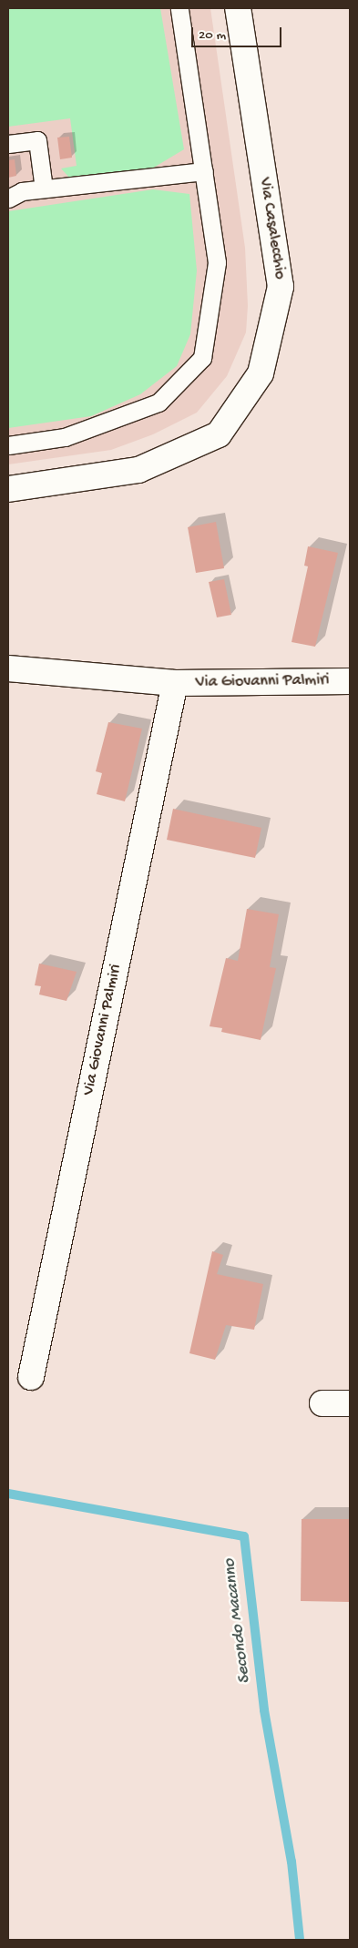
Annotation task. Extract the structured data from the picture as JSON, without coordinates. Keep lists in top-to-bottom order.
{
  "streets": {
    "street": ["Via Casalecchio", "Via Giovanni Palmiri"]
  },
  "water": ["Secondo Macanno"],
  "scale_bar": "20 m"
}
